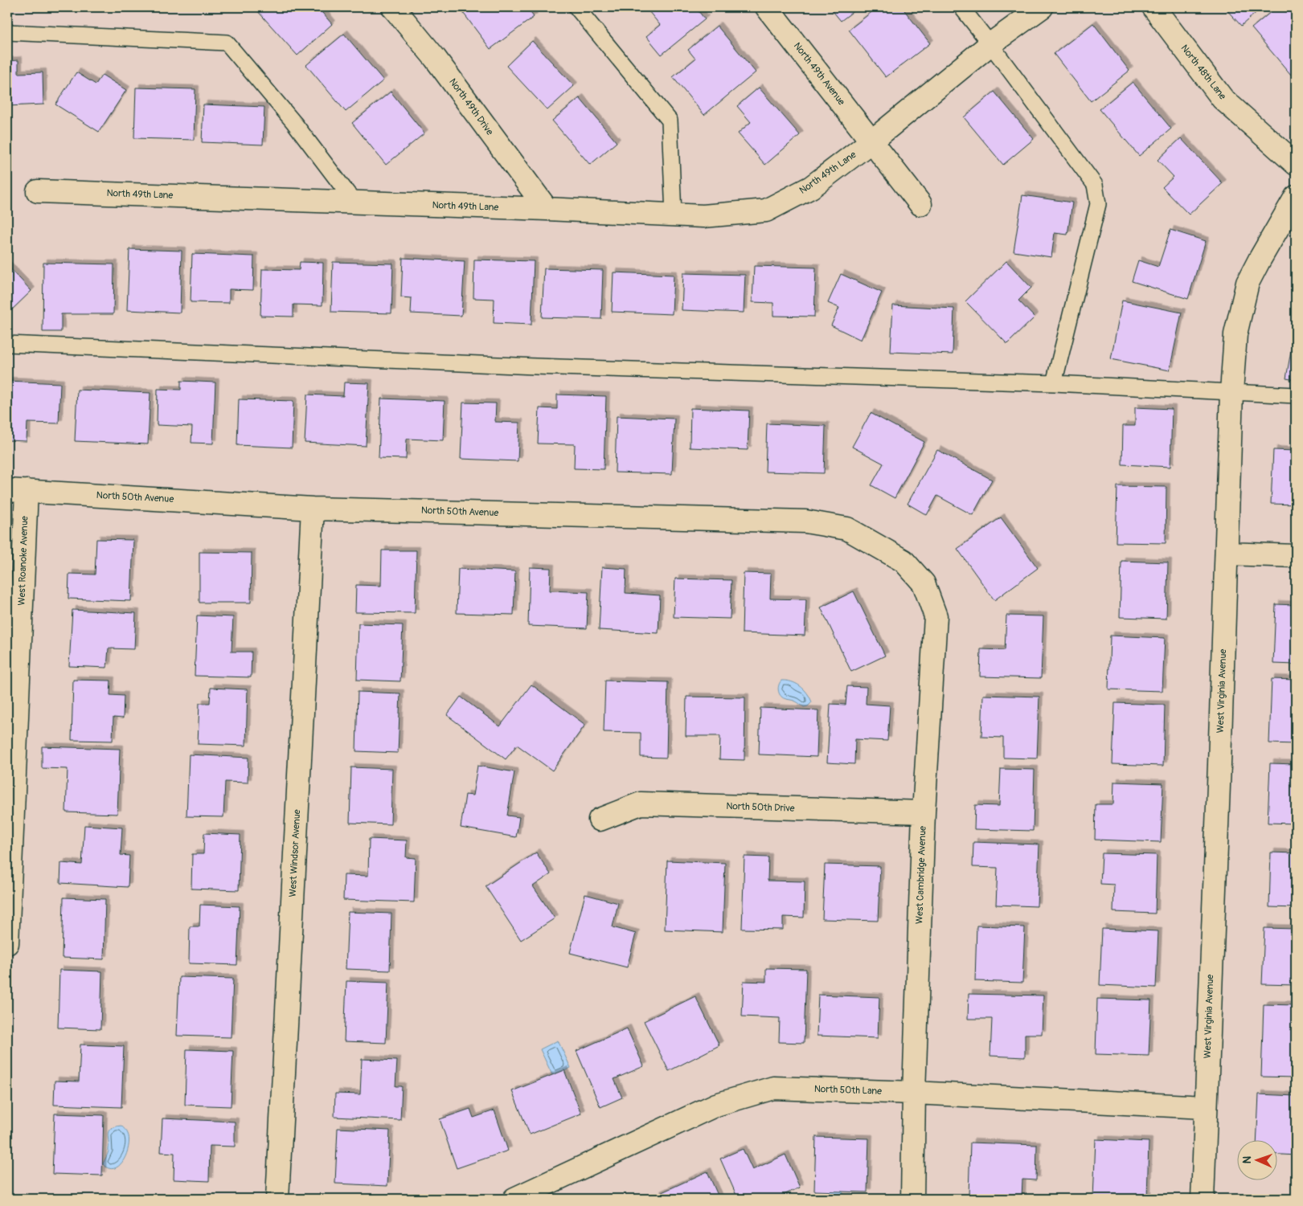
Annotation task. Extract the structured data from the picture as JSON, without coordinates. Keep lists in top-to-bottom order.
{
  "streets": {
    "street": [
      "North 48th Lane",
      "North 49th Avenue",
      "North 49th Drive",
      "North 49th Lane",
      "North 50th Avenue",
      "West Roanoke Avenue",
      "West Virginia Avenue",
      "North 50th Drive",
      "West Windsor Avenue",
      "West Cambridge Avenue",
      "North 50th Lane"
    ]
  },
  "crossings": [
    ["North 49th Avenue", "North 49th Lane"],
    ["North 49th Drive", "North 49th Lane"],
    ["North 50th Avenue", "West Roanoke Avenue"],
    ["North 50th Avenue", "West Windsor Avenue"],
    ["North 50th Avenue", "West Cambridge Avenue"],
    ["West Virginia Avenue", "North 50th Lane"],
    ["North 50th Drive", "West Cambridge Avenue"],
    ["West Cambridge Avenue", "North 50th Lane"]
  ],
  "north": "left"
}
